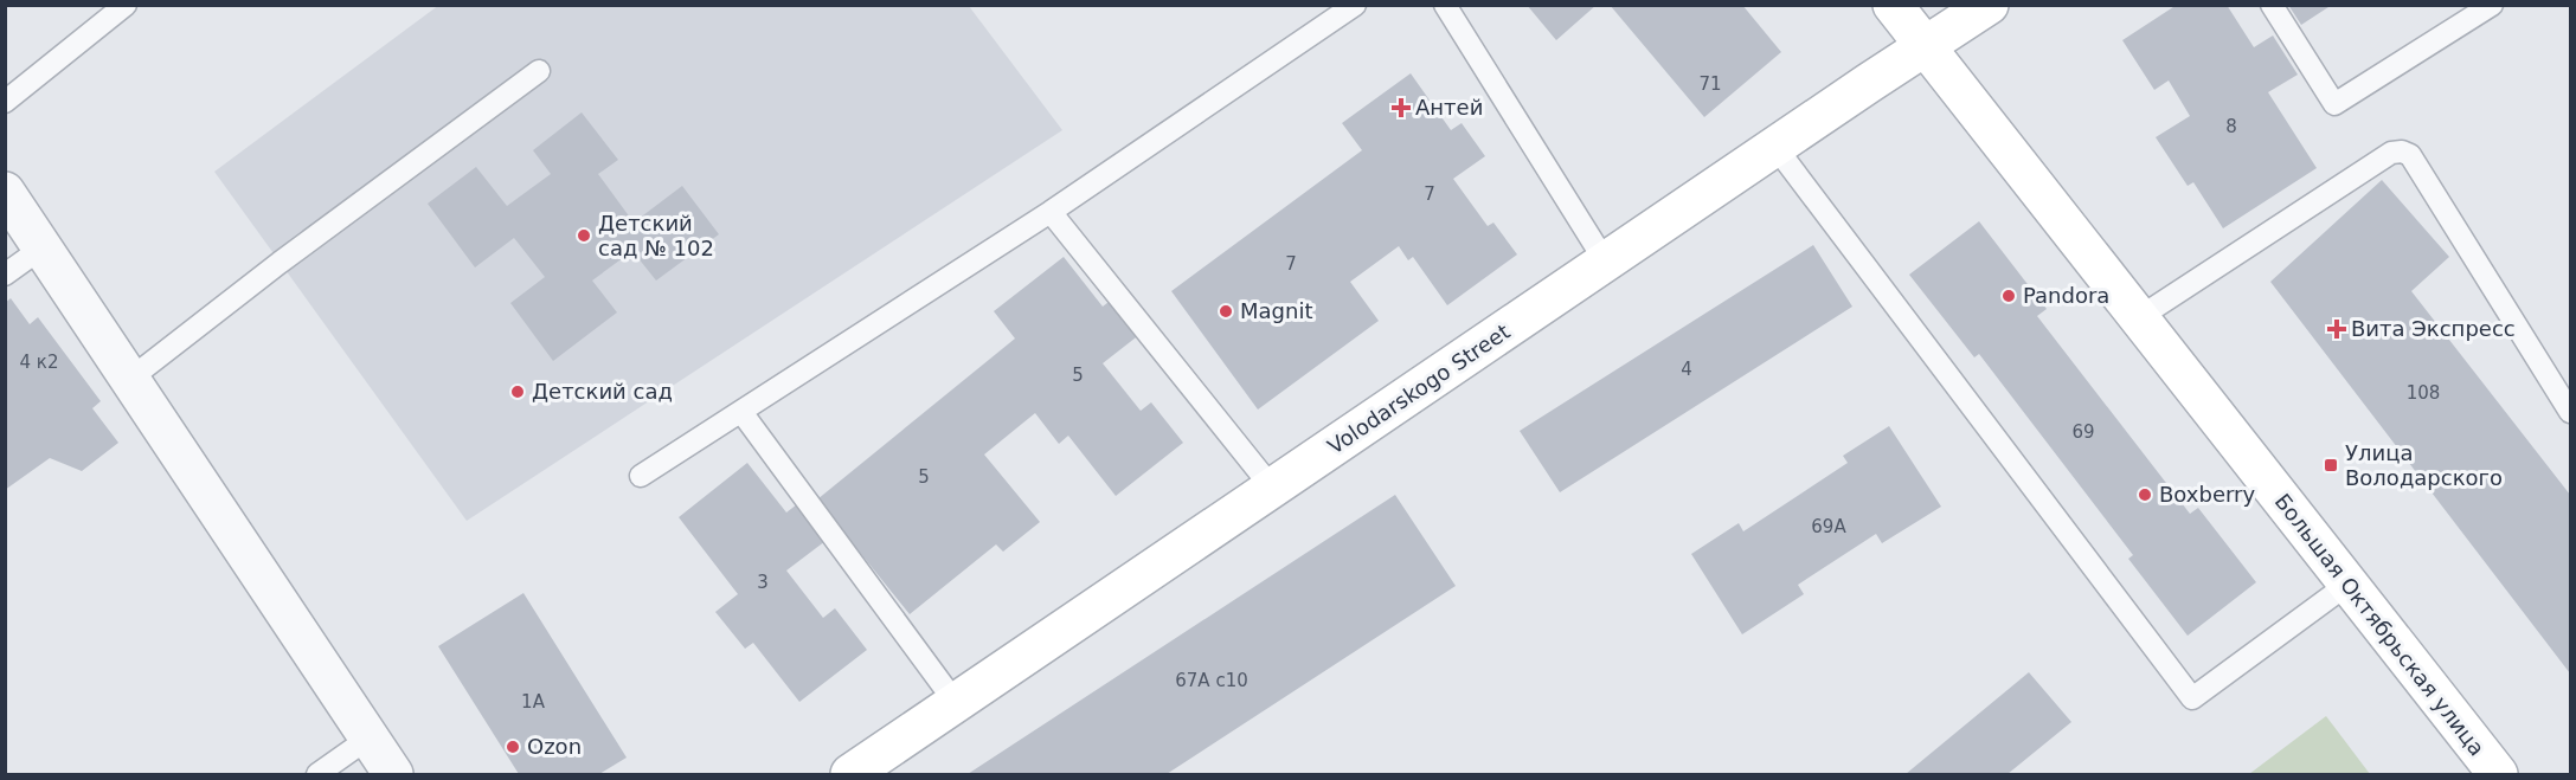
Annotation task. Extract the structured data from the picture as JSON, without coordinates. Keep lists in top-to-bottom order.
{
  "streets": {
    "street": ["Volodarskogo Street", "Большая Октябрьская улица"]
  },
  "crossings": [
    ["Volodarskogo Street", "Большая Октябрьская улица"]
  ],
  "places": {
    "health": ["Антей", "Вита Экспресс"],
    "other": [
      "Детский сад № 102",
      "Pandora",
      "Magnit",
      "Детский сад",
      "Boxberry",
      "Ozon"
    ],
    "transit": ["Улица Володарского"]
  },
  "house_numbers": [
    "71",
    "8",
    "7",
    "7",
    "4 к2",
    "4",
    "5",
    "108",
    "69",
    "5",
    "69А",
    "3",
    "67А с10",
    "1А"
  ]
}
